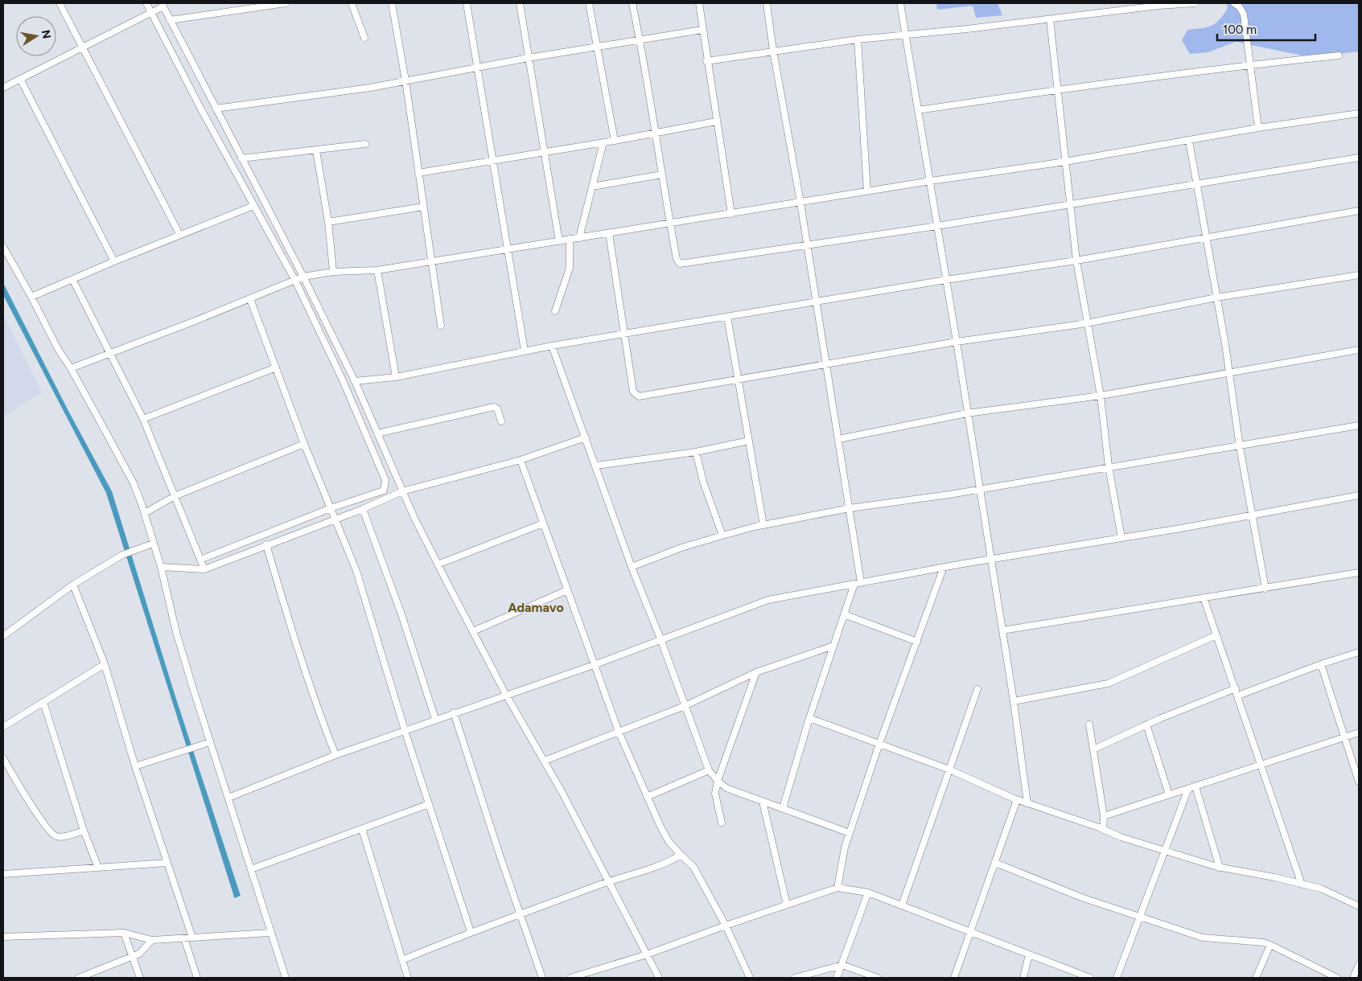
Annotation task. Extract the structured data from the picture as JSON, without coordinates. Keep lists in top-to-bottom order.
{
  "districts": ["Adamavo"],
  "scale_bar": "100 m",
  "north": "right"
}
